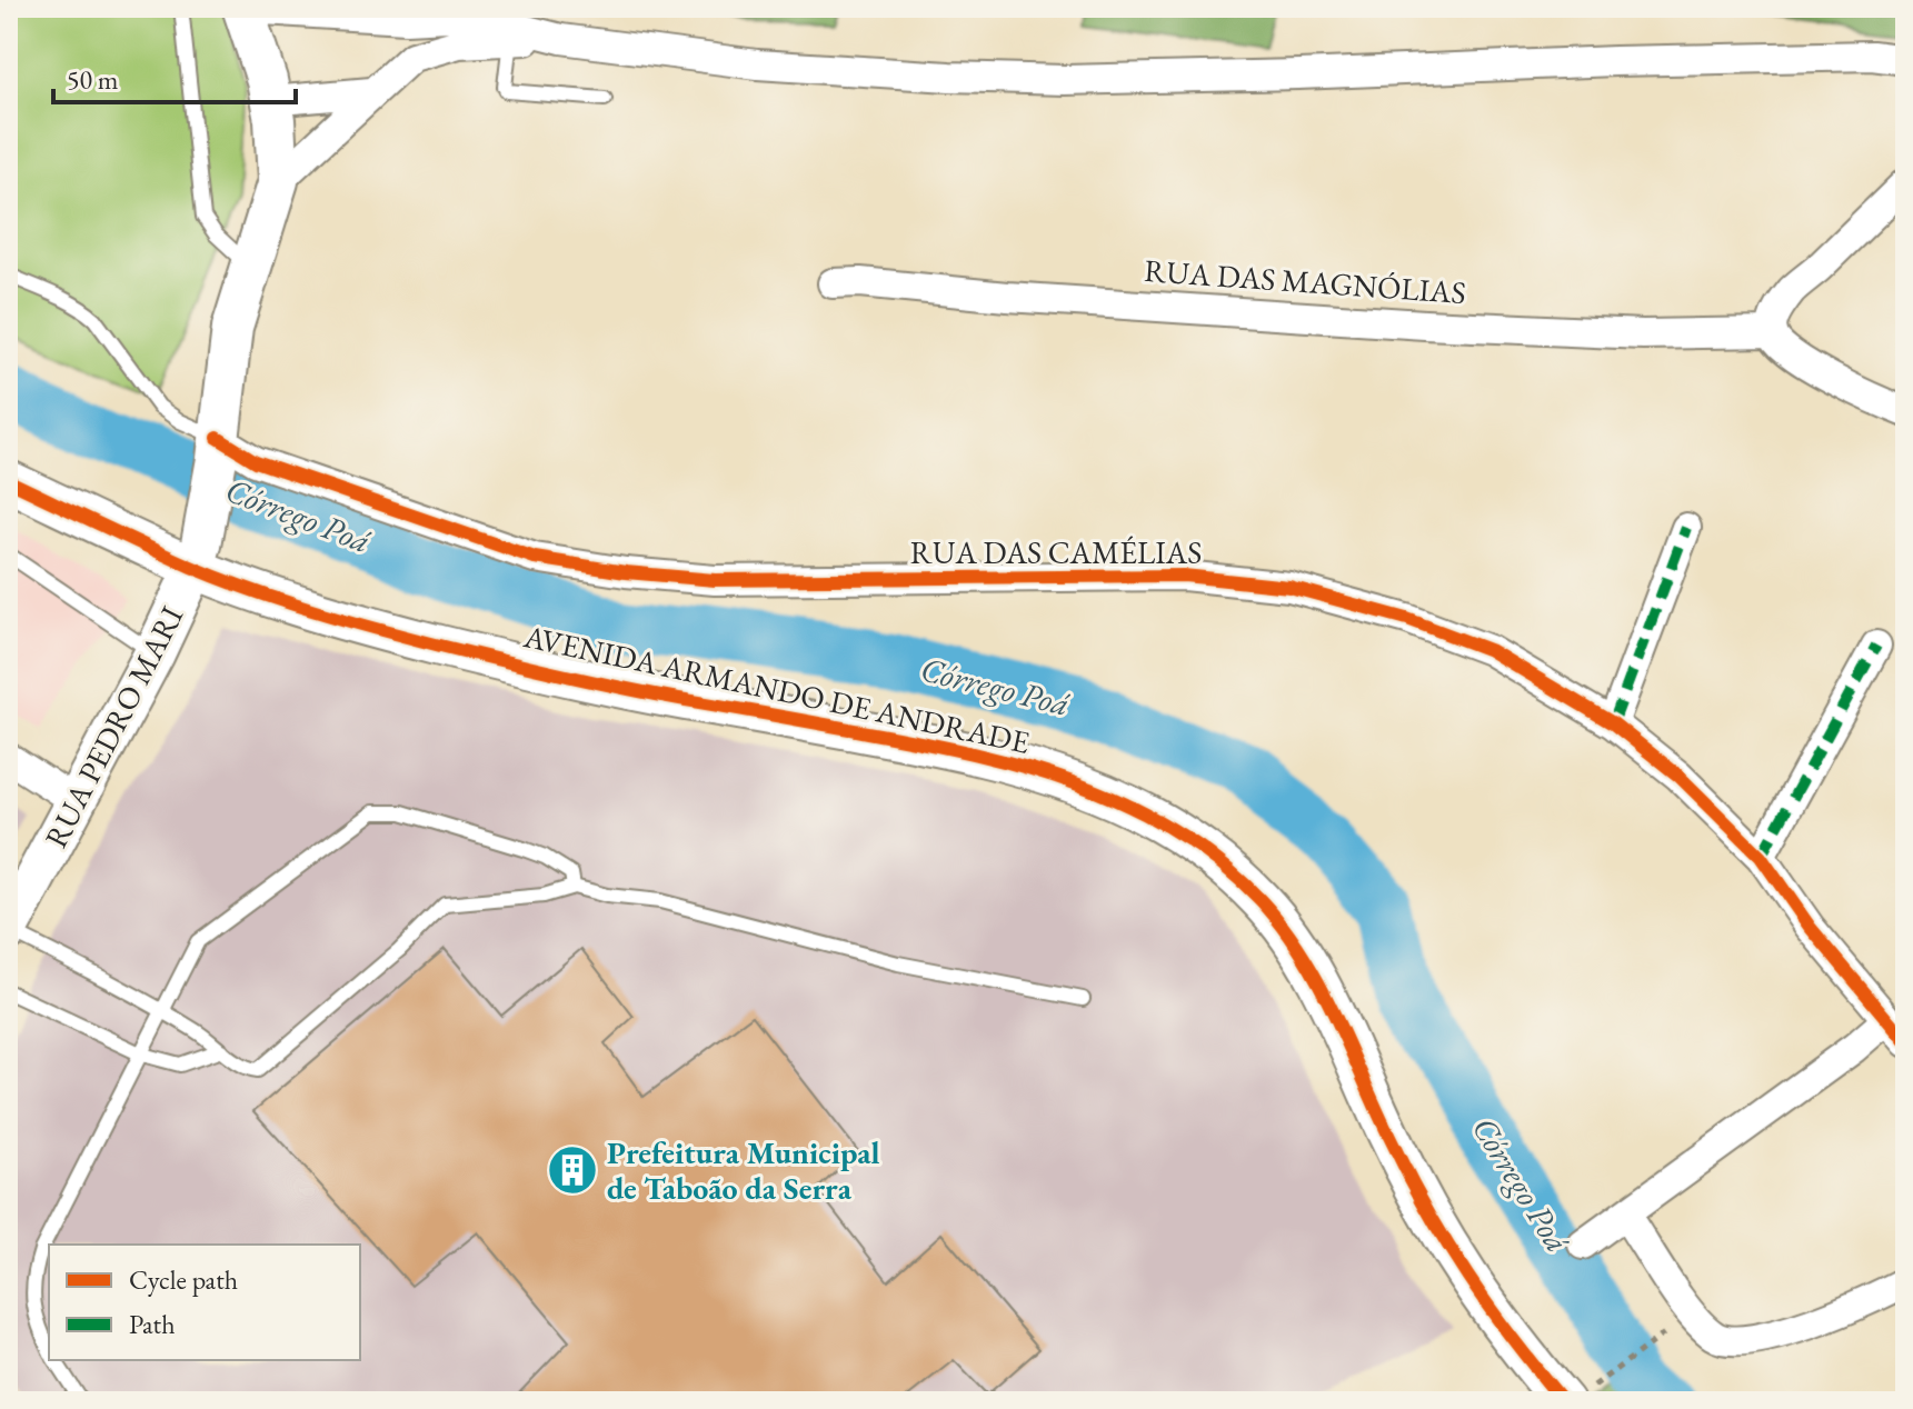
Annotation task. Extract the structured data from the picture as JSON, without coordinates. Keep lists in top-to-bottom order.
{
  "streets": {
    "street": [
      "RUA DAS MAGNÓLIAS",
      "RUA DAS CAMÉLIAS",
      "AVENIDA ARMANDO DE ANDRADE",
      "RUA PEDRO MARI"
    ]
  },
  "crossings": [
    ["RUA DAS CAMÉLIAS", "RUA PEDRO MARI"],
    ["AVENIDA ARMANDO DE ANDRADE", "RUA PEDRO MARI"]
  ],
  "water": ["Córrego Poá"],
  "places": {
    "building": ["Prefeitura Municipal de Taboão da Serra"]
  },
  "legend": ["Cycle path", "Path"],
  "scale_bar": "50 m"
}
